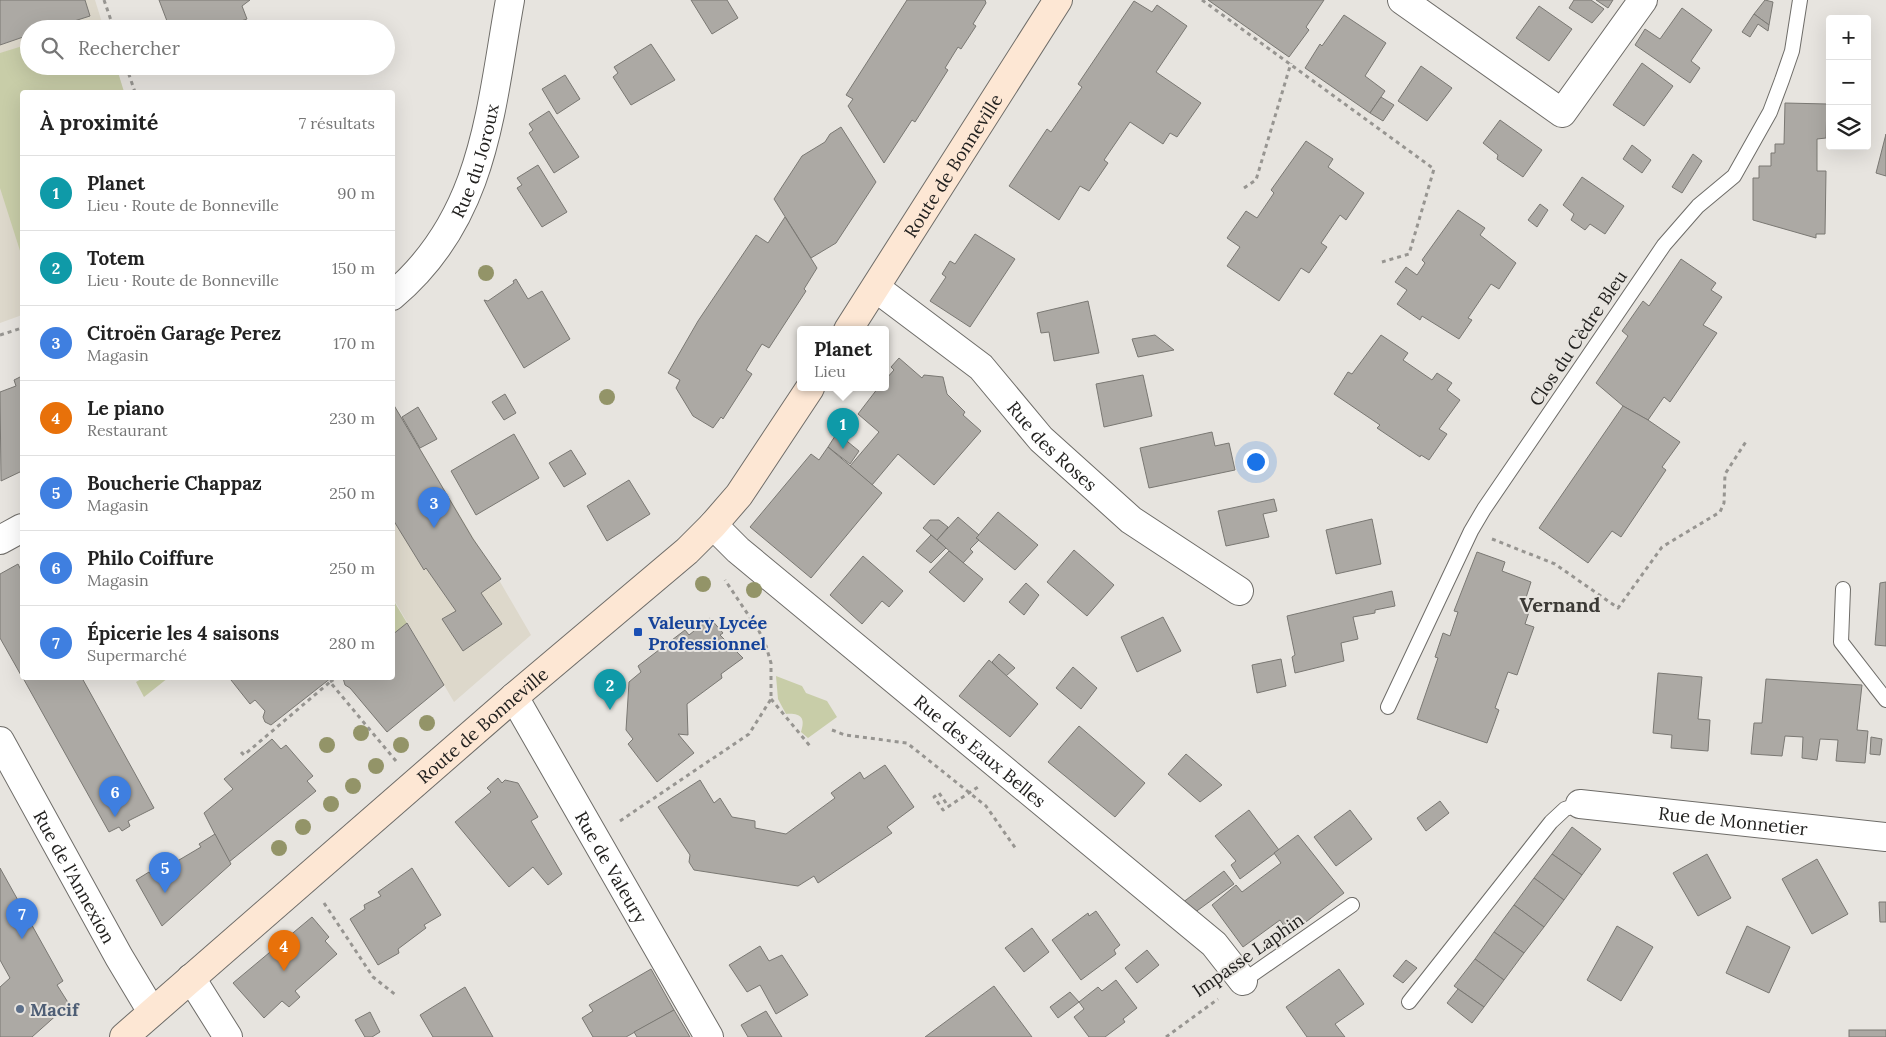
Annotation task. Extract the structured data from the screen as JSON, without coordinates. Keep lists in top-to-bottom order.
{
  "streets": {
    "main road": ["Route de Bonneville"],
    "street": [
      "Rue du Joroux",
      "Rue des Roses",
      "Rue des Eaux Belles",
      "Rue de Monnetier",
      "Rue de Valeury",
      "Rue de l'Annexion"
    ],
    "lane": ["Clos du Cèdre Bleu", "Impasse Laphin"]
  },
  "crossings": [
    ["Route de Bonneville", "Rue des Roses"],
    ["Route de Bonneville", "Rue des Eaux Belles"],
    ["Route de Bonneville", "Rue de Valeury"],
    ["Route de Bonneville", "Rue de l'Annexion"],
    ["Rue des Eaux Belles", "Impasse Laphin"]
  ],
  "districts": ["Vernand"],
  "places": {
    "transit": ["Valeury Lycée Professionnel"],
    "other": ["Macif"]
  },
  "page": {
    "map_buttons": ["+", "−"],
    "search": "Rechercher",
    "heading": ["À proximité", "7 résultats"],
    "list": [
      {
        "mark": "1",
        "name": "Planet",
        "note": "Lieu · Route de Bonneville",
        "value": "90 m"
      },
      {
        "mark": "2",
        "name": "Totem",
        "note": "Lieu · Route de Bonneville",
        "value": "150 m"
      },
      {
        "mark": "3",
        "name": "Citroën Garage Perez",
        "note": "Magasin",
        "value": "170 m"
      },
      {
        "mark": "4",
        "name": "Le piano",
        "note": "Restaurant",
        "value": "230 m"
      },
      {
        "mark": "5",
        "name": "Boucherie Chappaz",
        "note": "Magasin",
        "value": "250 m"
      },
      {
        "mark": "6",
        "name": "Philo Coiffure",
        "note": "Magasin",
        "value": "250 m"
      },
      {
        "mark": "7",
        "name": "Épicerie les 4 saisons",
        "note": "Supermarché",
        "value": "280 m"
      }
    ],
    "popup": ["Planet", "Lieu"],
    "pins": [
      "1",
      "3",
      "2",
      "6",
      "5",
      "7",
      "4"
    ]
  }
}
